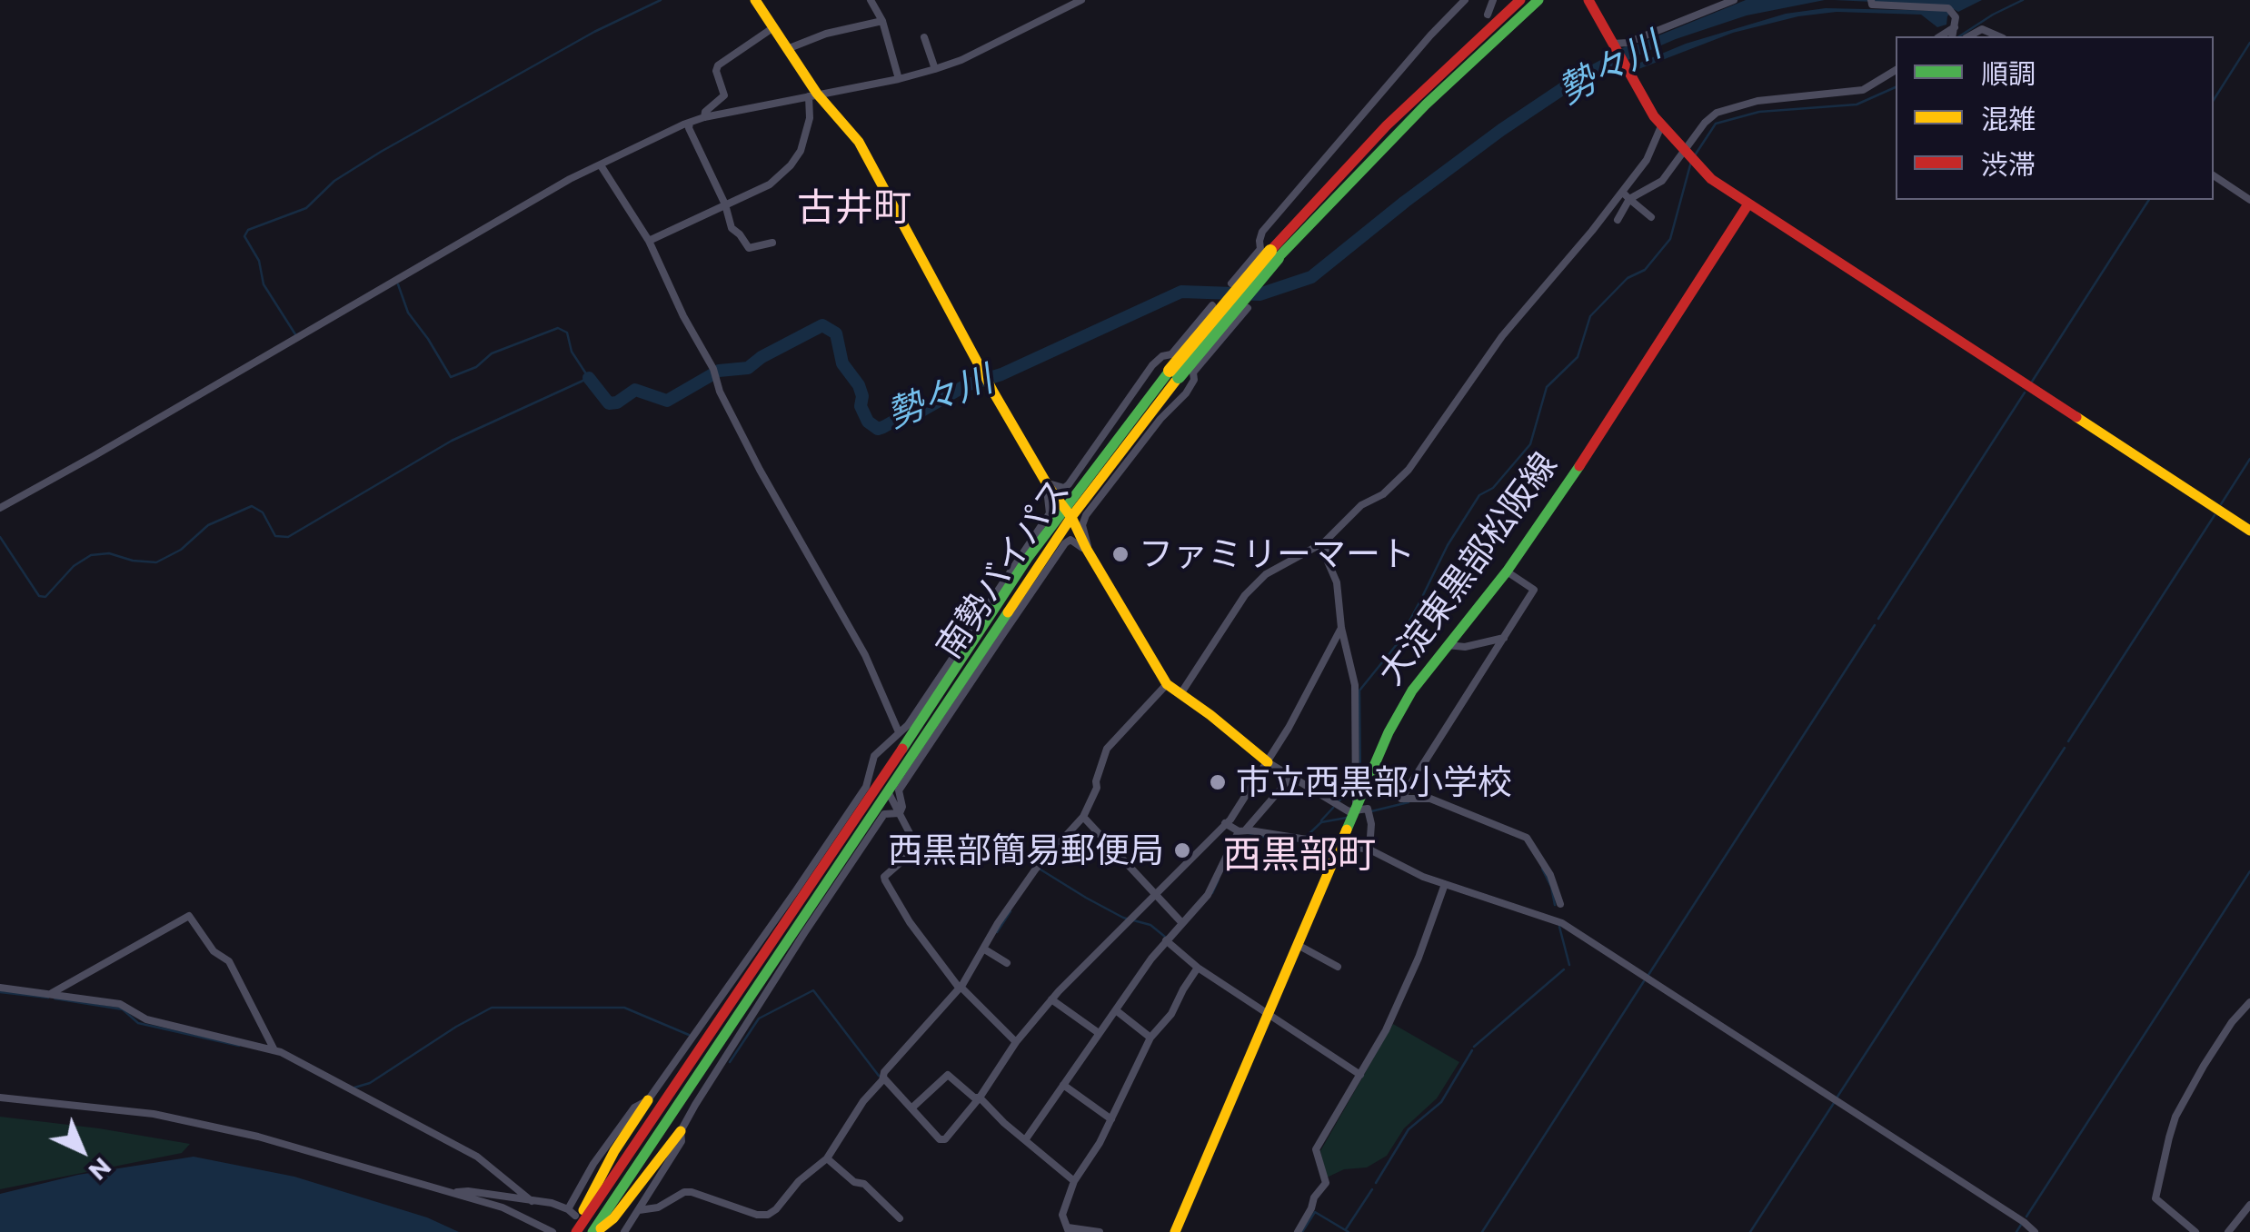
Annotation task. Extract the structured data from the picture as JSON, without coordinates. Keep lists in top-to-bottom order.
{
  "streets": {
    "main road": ["南勢バイパス", "大淀東黒部松阪線"]
  },
  "districts": ["古井町", "西黒部町"],
  "water": ["勢々川"],
  "places": ["ファミリーマート", "市立西黒部小学校", "西黒部簡易郵便局"],
  "legend": ["順調", "混雑", "渋滞"],
  "north": "bottom right"
}
